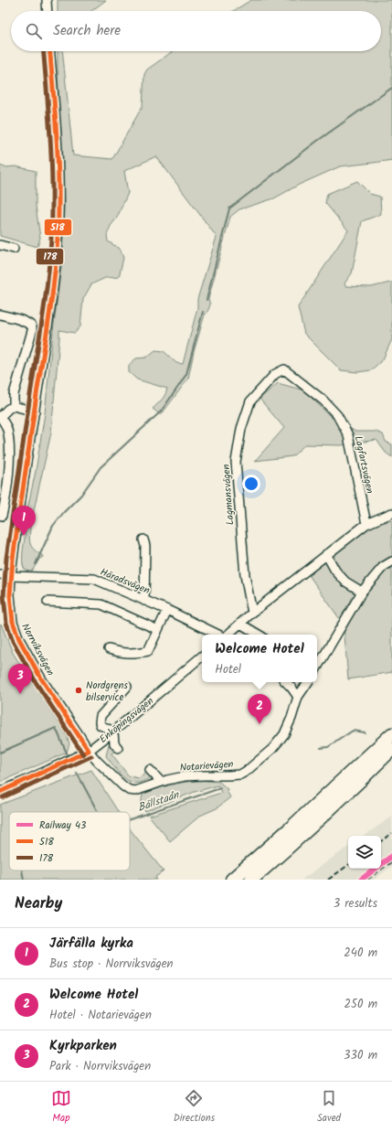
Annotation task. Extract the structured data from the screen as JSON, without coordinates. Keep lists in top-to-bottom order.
{
  "streets": {
    "street": [
      "Lagfartsvägen",
      "Lagmansvägen",
      "Häradsvägen",
      "Norrviksvägen",
      "Enköpingsvägen",
      "Notarievägen"
    ]
  },
  "crossings": [
    ["Lagfartsvägen", "Lagmansvägen"],
    ["Häradsvägen", "Norrviksvägen"],
    ["Norrviksvägen", "Enköpingsvägen"],
    ["Norrviksvägen", "Notarievägen"]
  ],
  "water": ["Bällstaån"],
  "places": ["Nordgrens bilservice"],
  "lines": ["transit line 518", "transit line 178", "rail line 43"],
  "legend": ["Railway 43", "518", "178"],
  "page": {
    "search": "Search here",
    "pins": ["1", "3", "2"],
    "popup": ["Welcome Hotel", "Hotel"],
    "heading": ["Nearby", "3 results"],
    "list": [
      {
        "mark": "1",
        "name": "Järfälla kyrka",
        "note": "Bus stop · Norrviksvägen",
        "value": "240 m"
      },
      {
        "mark": "2",
        "name": "Welcome Hotel",
        "note": "Hotel · Notarievägen",
        "value": "250 m"
      },
      {
        "mark": "3",
        "name": "Kyrkparken",
        "note": "Park · Norrviksvägen",
        "value": "330 m"
      }
    ],
    "nav": ["Map", "Directions", "Saved"]
  }
}
